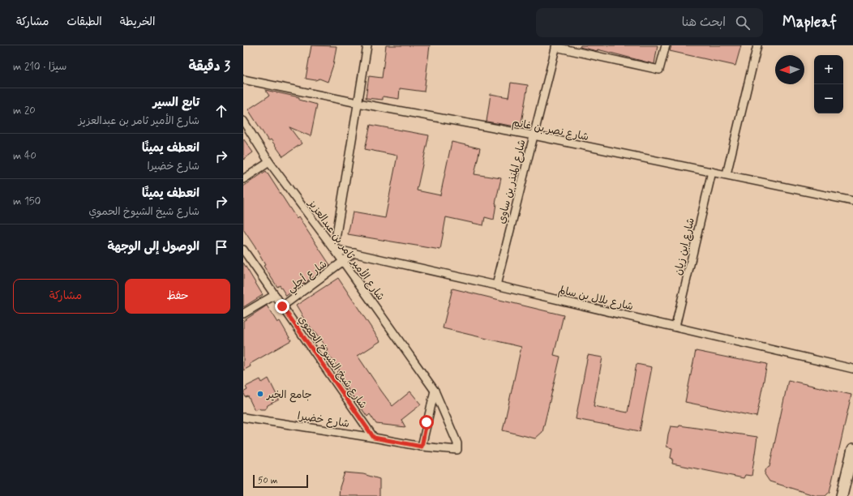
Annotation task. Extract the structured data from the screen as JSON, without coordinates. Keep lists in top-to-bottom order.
{
  "streets": {
    "street": [
      "شارع نصر بن غانم",
      "شارع المنذر بن ساوي",
      "شارع ابن زيان",
      "شارع الأمير ثامر بن عبدالعزيز",
      "شارع أجلي",
      "شارع بلال بن سالم",
      "شارع شيخ الشيوخ الحموي",
      "شارع خضيرا"
    ]
  },
  "crossings": [
    ["شارع نصر بن غانم", "شارع المنذر بن ساوي"],
    ["شارع نصر بن غانم", "شارع ابن زيان"],
    ["شارع المنذر بن ساوي", "شارع بلال بن سالم"],
    ["شارع ابن زيان", "شارع بلال بن سالم"],
    ["شارع الأمير ثامر بن عبدالعزيز", "شارع أجلي"],
    ["شارع الأمير ثامر بن عبدالعزيز", "شارع بلال بن سالم"],
    ["شارع الأمير ثامر بن عبدالعزيز", "شارع خضيرا"],
    ["شارع أجلي", "شارع بلال بن سالم"],
    ["شارع أجلي", "شارع شيخ الشيوخ الحموي"],
    ["شارع شيخ الشيوخ الحموي", "شارع خضيرا"]
  ],
  "places": ["جامع الخير"],
  "scale_bar": "50 m",
  "north": "left",
  "page": {
    "header": "Mapleaf",
    "search": "ابحث هنا",
    "nav": ["الخريطة", "الطبقات", "مشاركة"],
    "heading": ["3 دقيقة", "سيرًا · 210 m"],
    "map_buttons": ["+", "−"],
    "list": [
      ["تابع السير", "شارع الأمير ثامر بن عبدالعزيز", "20 m"],
      ["انعطف يمينًا", "شارع خضيرا", "40 m"],
      ["انعطف يمينًا", "شارع شيخ الشيوخ الحموي", "150 m"],
      "الوصول إلى الوجهة"
    ],
    "buttons": ["حفظ", "مشاركة"],
    "scale": "50 m"
  }
}
